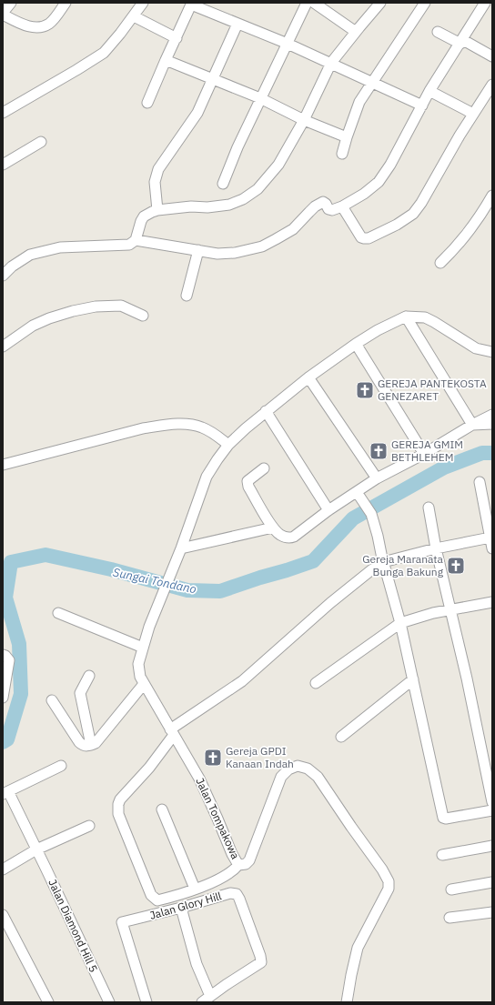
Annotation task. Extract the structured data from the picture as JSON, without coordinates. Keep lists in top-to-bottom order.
{
  "streets": {
    "street": ["Jalan Tompakowa", "Jalan Glory Hill", "Jalan Diamond Hill 5"]
  },
  "water": ["Sungai Tondano"],
  "places": {
    "church": [
      "GEREJA PANTEKOSTA GENEZARET",
      "GEREJA GMIM BETHLEHEM",
      "Gereja Maranata Bunga Bakung",
      "Gereja GPDI Kanaan Indah"
    ]
  }
}
